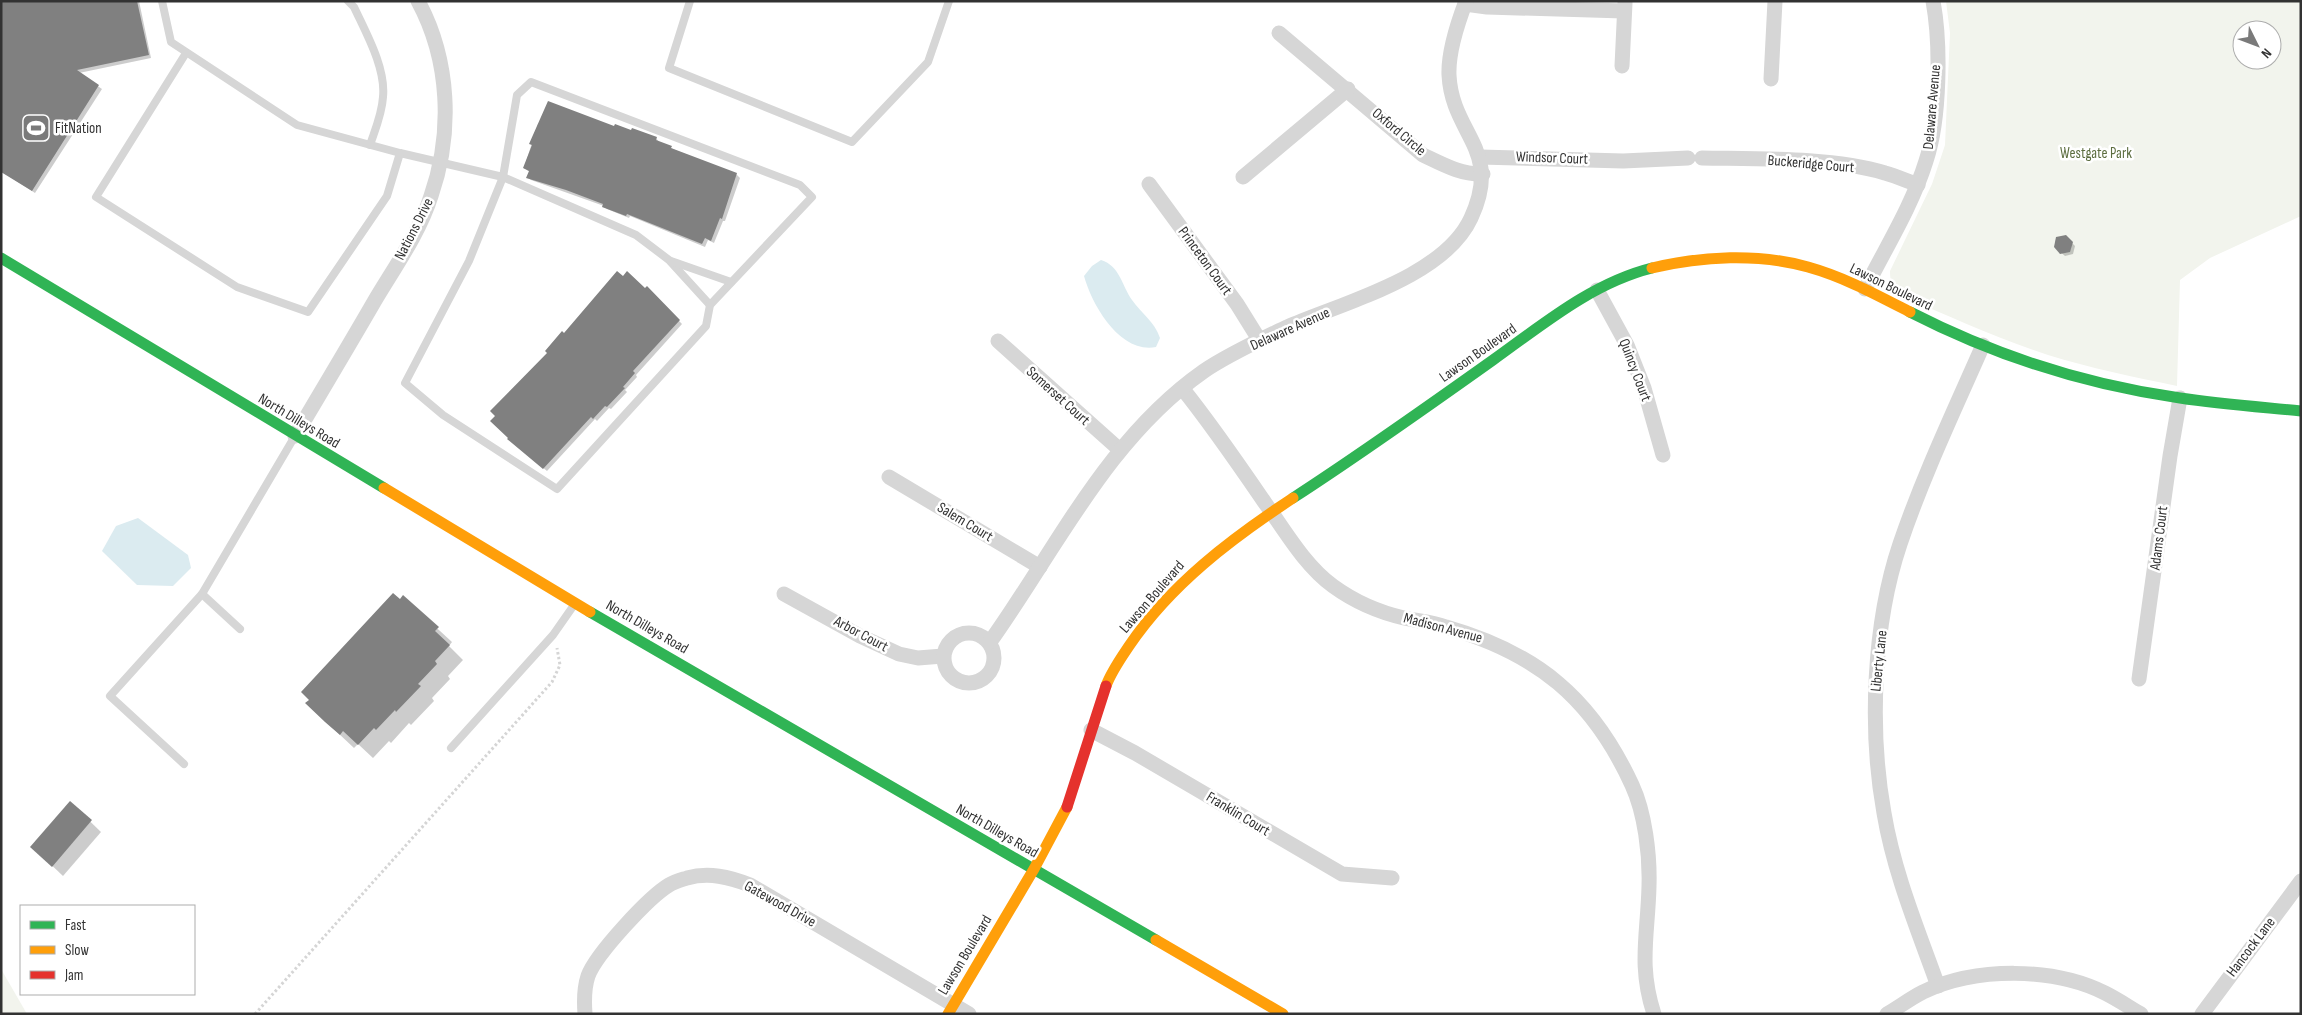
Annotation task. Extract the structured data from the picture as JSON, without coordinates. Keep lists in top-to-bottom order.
{
  "streets": {
    "street": [
      "Delaware Avenue",
      "Oxford Circle",
      "Windsor Court",
      "Buckeridge Court",
      "Nations Drive",
      "Princeton Court",
      "Lawson Boulevard",
      "Quincy Court",
      "Somerset Court",
      "North Dilleys Road",
      "Salem Court",
      "Adams Court",
      "Madison Avenue",
      "Arbor Court",
      "Liberty Lane",
      "Franklin Court",
      "Gatewood Drive",
      "Hancock Lane"
    ]
  },
  "crossings": [
    ["Delaware Avenue", "Oxford Circle"],
    ["Delaware Avenue", "Windsor Court"],
    ["Delaware Avenue", "Buckeridge Court"],
    ["Delaware Avenue", "Princeton Court"],
    ["Delaware Avenue", "Lawson Boulevard"],
    ["Delaware Avenue", "Somerset Court"],
    ["Delaware Avenue", "Salem Court"],
    ["Delaware Avenue", "Madison Avenue"],
    ["Delaware Avenue", "Arbor Court"],
    ["Windsor Court", "Buckeridge Court"],
    ["Nations Drive", "North Dilleys Road"],
    ["Lawson Boulevard", "Quincy Court"],
    ["Lawson Boulevard", "North Dilleys Road"],
    ["Lawson Boulevard", "Adams Court"],
    ["Lawson Boulevard", "Madison Avenue"],
    ["Lawson Boulevard", "Liberty Lane"],
    ["Lawson Boulevard", "Franklin Court"],
    ["Lawson Boulevard", "Gatewood Drive"]
  ],
  "parks": ["Westgate Park"],
  "places": {
    "sports": ["FitNation"]
  },
  "legend": ["Fast", "Slow", "Jam"],
  "north": "bottom right"
}
